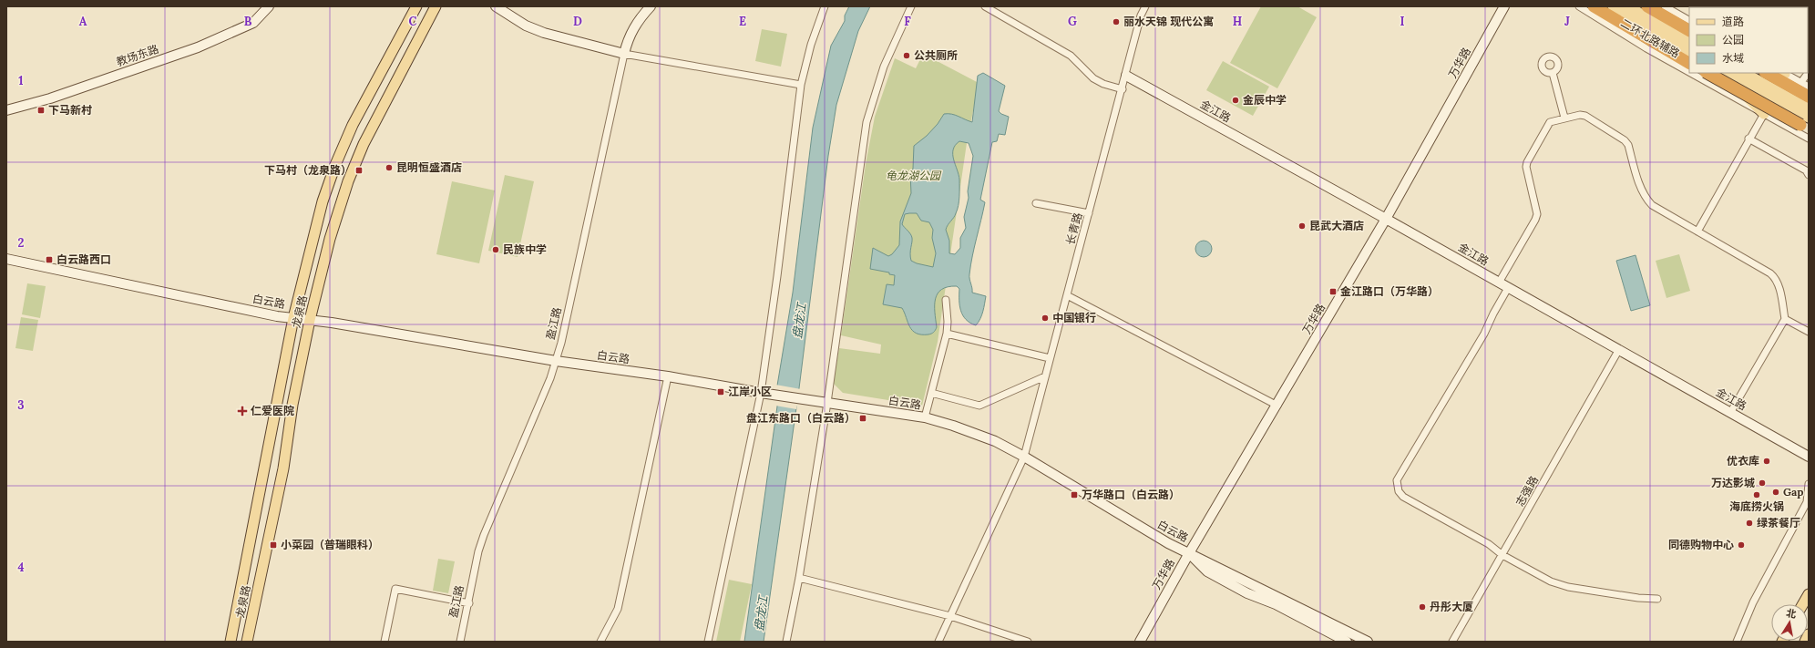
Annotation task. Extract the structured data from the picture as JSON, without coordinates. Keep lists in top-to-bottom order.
{
  "streets": {
    "main road": ["龙泉路"],
    "street": [
      "二环北路辅路",
      "教场东路",
      "万华路",
      "金江路",
      "长青路",
      "白云路",
      "盈江路",
      "志强路"
    ]
  },
  "crossings": [
    ["万华路", "金江路"],
    ["万华路", "白云路"],
    ["金江路", "长青路"],
    ["金江路", "志强路"],
    ["长青路", "白云路"],
    ["白云路", "龙泉路"],
    ["白云路", "盈江路"]
  ],
  "water": ["盘龙江"],
  "parks": ["龟龙湖公园"],
  "places": {
    "other": [
      "丽水天锦 现代公寓",
      "公共厕所",
      "金辰中学",
      "昆明恒盛酒店",
      "昆武大酒店",
      "民族中学",
      "中国银行",
      "优衣库",
      "万达影城",
      "Gap",
      "海底捞火锅",
      "绿茶餐厅",
      "同德购物中心",
      "丹彤大厦"
    ],
    "transit": [
      "下马新村",
      "下马村（龙泉路）",
      "白云路西口",
      "金江路口（万华路）",
      "江岸小区",
      "盘江东路口（白云路）",
      "万华路口（白云路）",
      "小菜园（普瑞眼科）"
    ],
    "health": ["仁爱医院"]
  },
  "legend": ["道路", "公园", "水域"],
  "north": "top",
  "grid": {
    "columns": [
      "A",
      "B",
      "C",
      "D",
      "E",
      "F",
      "G",
      "H",
      "I",
      "J"
    ],
    "rows": [
      "1",
      "2",
      "3",
      "4"
    ]
  }
}
